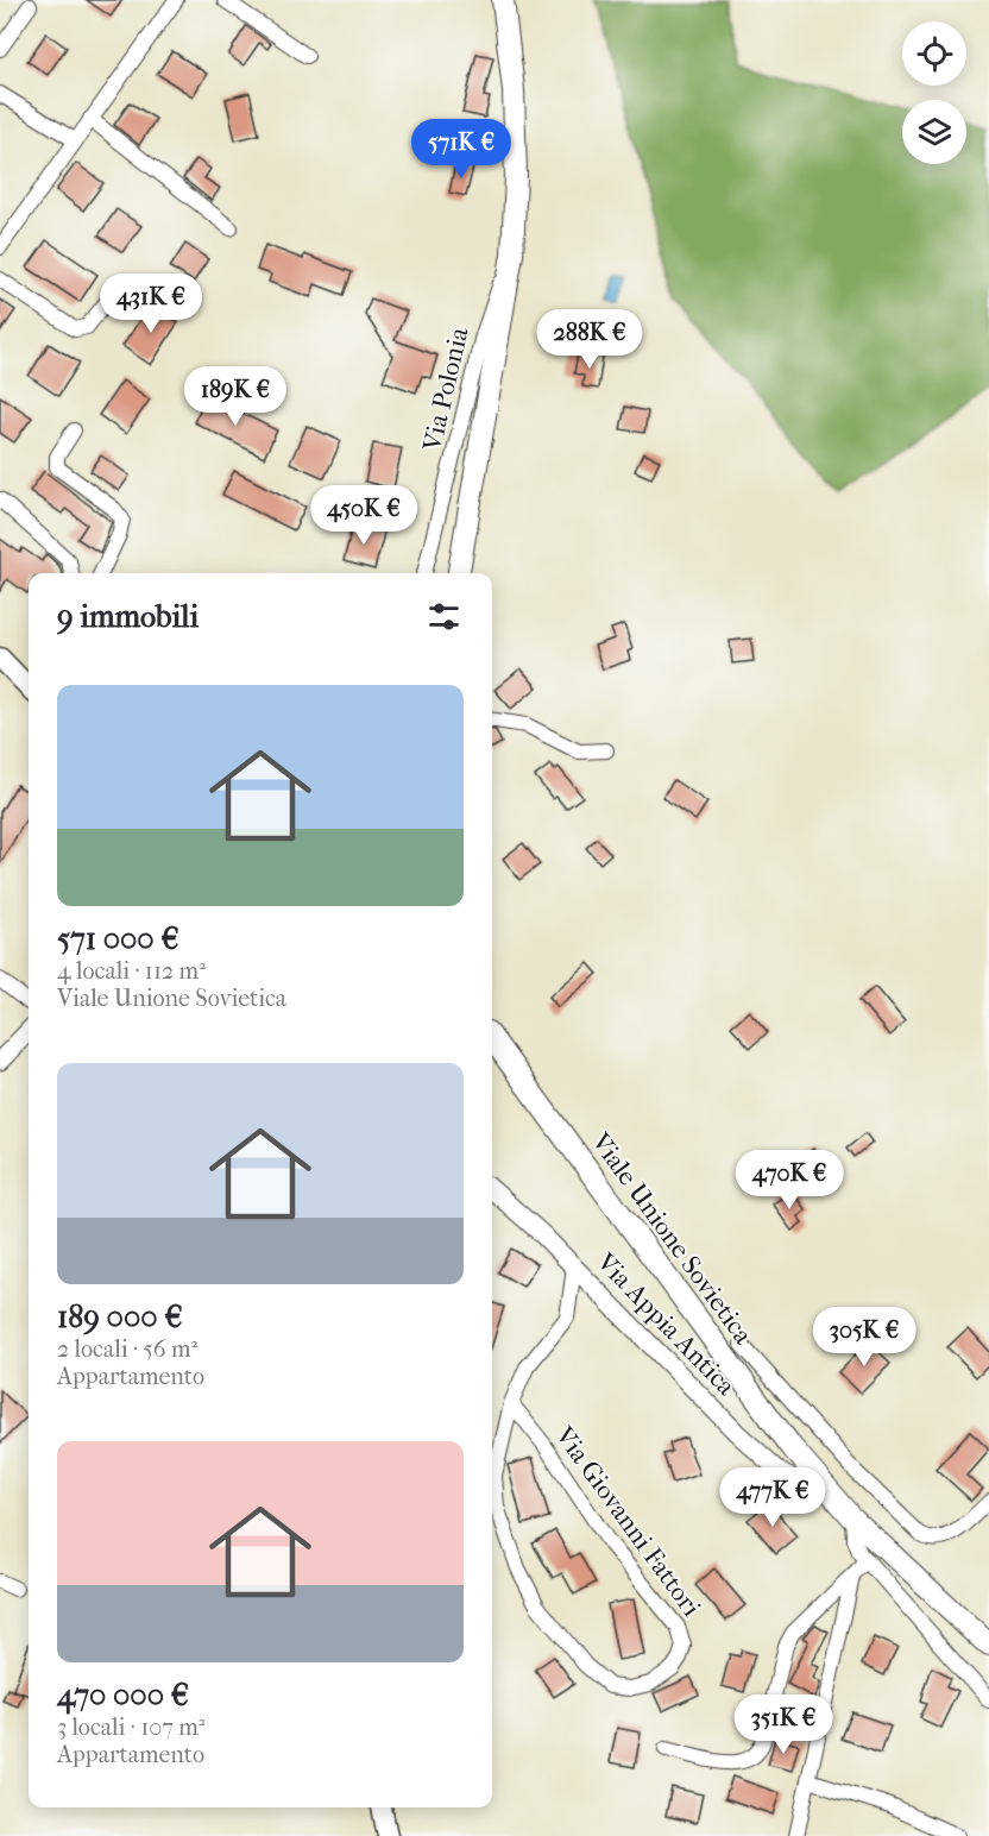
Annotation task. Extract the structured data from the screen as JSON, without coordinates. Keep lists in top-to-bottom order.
{
  "streets": {
    "main road": ["Viale Unione Sovietica"],
    "street": ["Via Polonia", "Via Appia Antica", "Via Giovanni Fattori"]
  },
  "crossings": [
    ["Viale Unione Sovietica", "Via Appia Antica"],
    ["Via Appia Antica", "Via Giovanni Fattori"]
  ],
  "page": {
    "price": [
      "571K €",
      "431K €",
      "288K €",
      "189K €",
      "450K €",
      "470K €",
      "305K €",
      "477K €",
      "351K €"
    ],
    "heading": "9 immobili",
    "list": [
      {
        "name": "571 000 €",
        "note": "4 locali · 112 m² · Viale Unione Sovietica"
      },
      {
        "name": "189 000 €",
        "note": "2 locali · 56 m² · Appartamento"
      },
      {
        "name": "470 000 €",
        "note": "3 locali · 107 m² · Appartamento"
      }
    ]
  }
}
